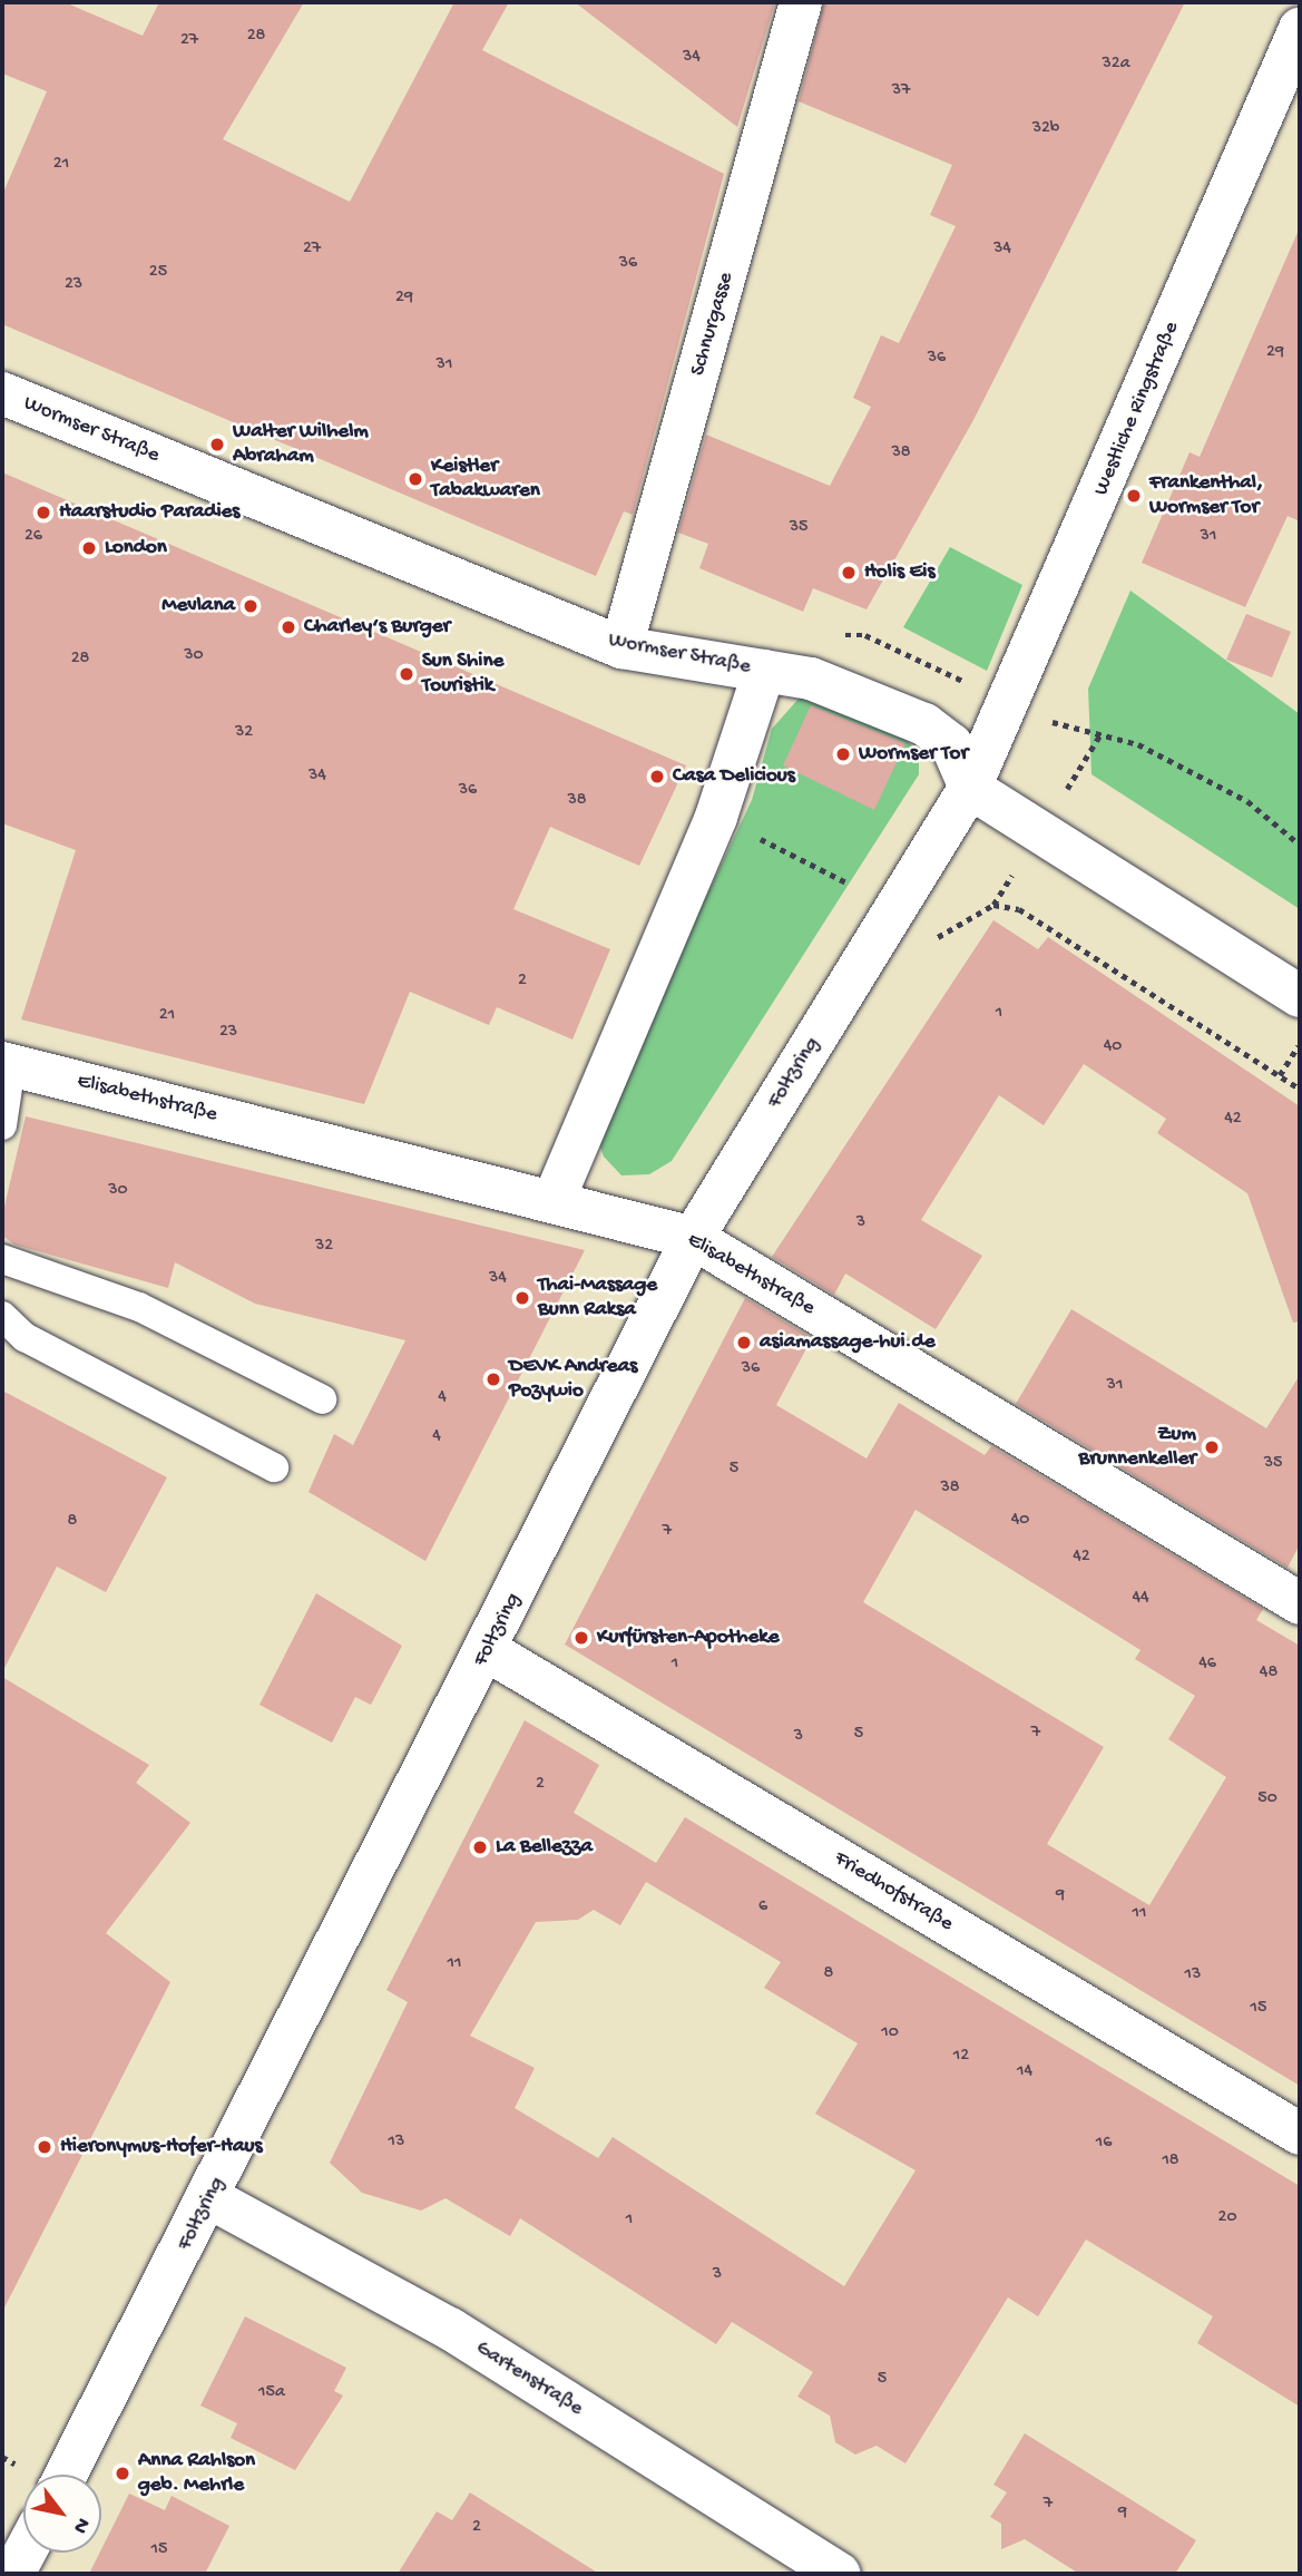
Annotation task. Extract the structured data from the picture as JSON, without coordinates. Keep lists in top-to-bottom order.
{
  "streets": {
    "street": [
      "Schnurgasse",
      "Westliche Ringstraße",
      "Wormser Straße",
      "Foltzring",
      "Elisabethstraße",
      "Friedhofstraße",
      "Gartenstraße"
    ]
  },
  "crossings": [
    ["Schnurgasse", "Wormser Straße"],
    ["Westliche Ringstraße", "Wormser Straße"],
    ["Westliche Ringstraße", "Foltzring"],
    ["Wormser Straße", "Foltzring"],
    ["Foltzring", "Elisabethstraße"],
    ["Foltzring", "Friedhofstraße"],
    ["Foltzring", "Gartenstraße"]
  ],
  "places": [
    "Walter Wilhelm Abraham",
    "Keistler Tabakwaren",
    "Frankenthal, Wormser Tor",
    "Haarstudio Paradies",
    "London",
    "Holis Eis",
    "Mevlana",
    "Charley‘s Burger",
    "Sun Shine Touristik",
    "Wormser Tor",
    "Casa Delicious",
    "Thai-Massage Bunn Raksa",
    "asiamassage-hui.de",
    "DEVK Andreas Pozywio",
    "Zum Brunnenkeller",
    "Kurfürsten-Apotheke",
    "La Bellezza",
    "Hieronymus-Hofer-Haus",
    "Anna Rahlson geb. Mehrle"
  ],
  "house_numbers": [
    "28",
    "27",
    "34",
    "32a",
    "37",
    "32b",
    "21",
    "27",
    "34",
    "36",
    "25",
    "23",
    "29",
    "29",
    "36",
    "31",
    "38",
    "35",
    "26",
    "31",
    "30",
    "28",
    "32",
    "34",
    "36",
    "38",
    "2",
    "1",
    "21",
    "23",
    "40",
    "42",
    "30",
    "3",
    "32",
    "34",
    "36",
    "31",
    "4",
    "4",
    "35",
    "5",
    "38",
    "40",
    "8",
    "7",
    "42",
    "44",
    "1",
    "46",
    "48",
    "7",
    "5",
    "3",
    "2",
    "50",
    "9",
    "6",
    "11",
    "11",
    "8",
    "13",
    "15",
    "10",
    "12",
    "14",
    "13",
    "16",
    "18",
    "20",
    "1",
    "3",
    "5",
    "15a",
    "7",
    "9",
    "2",
    "15"
  ],
  "north": "bottom right"
}
